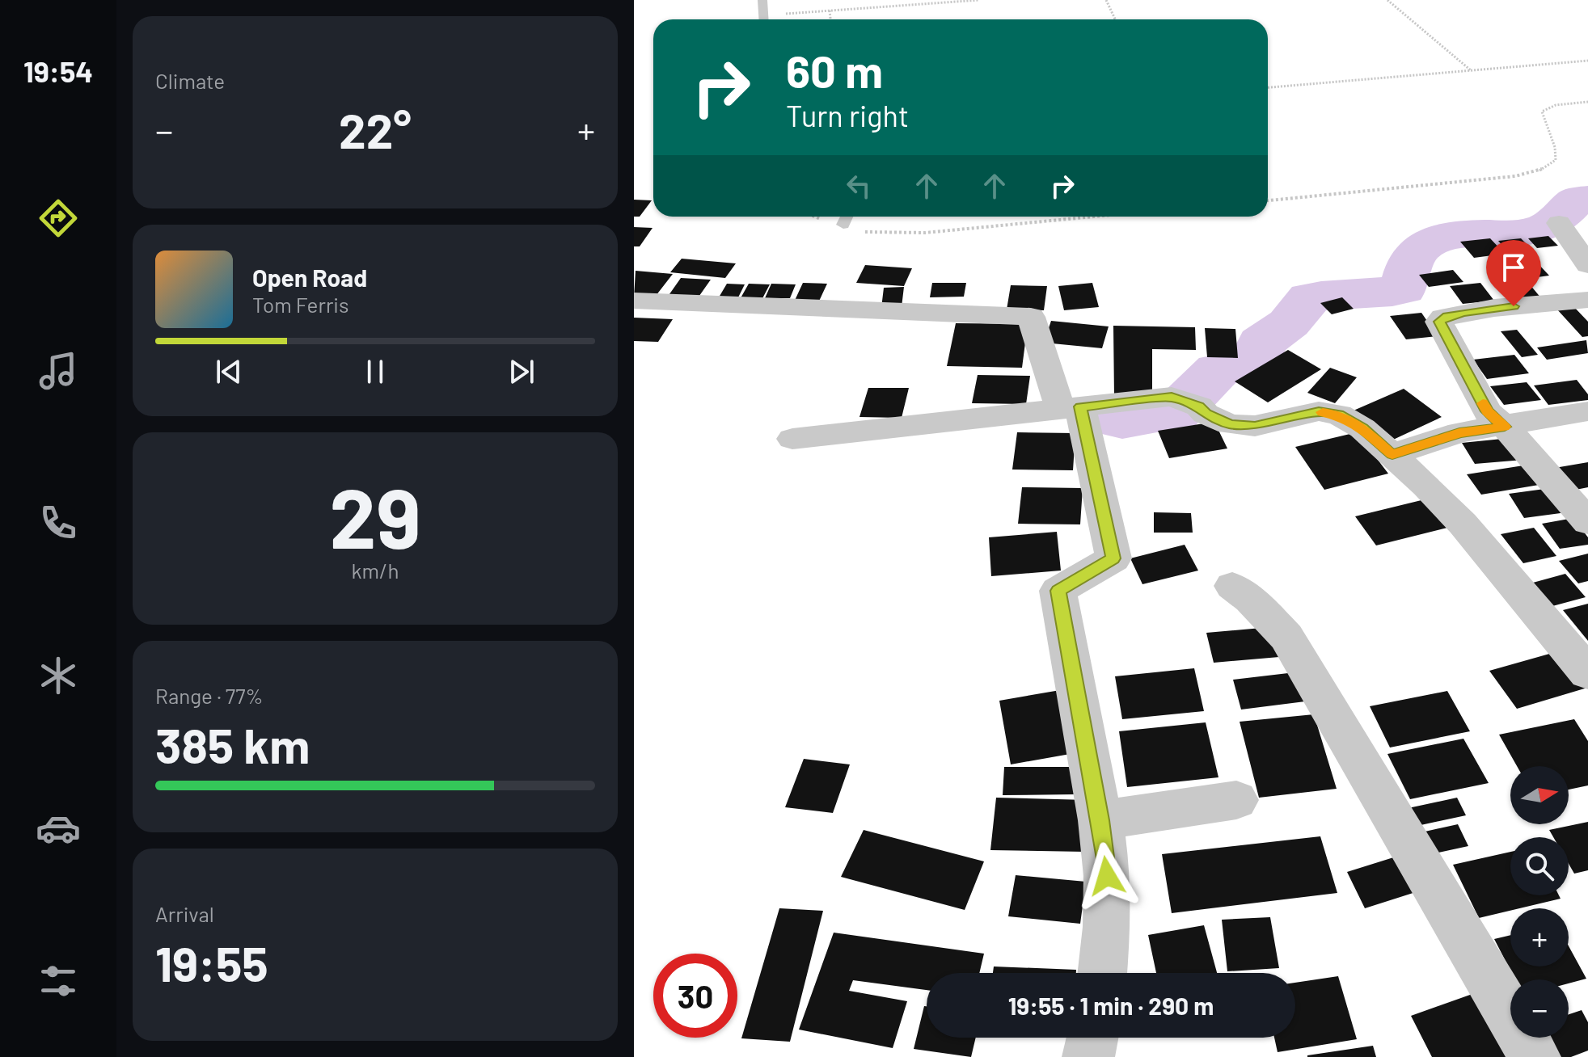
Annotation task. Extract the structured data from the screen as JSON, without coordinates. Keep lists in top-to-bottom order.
{
  "north": "right",
  "page": {
    "tabs": "19:54",
    "tile": [
      "Climate",
      ["29", "km/h"],
      ["Range · 77%", "385 km"],
      ["Arrival", "19:55"]
    ],
    "turn": ["60 m", "Turn right"],
    "heat": ["−", "22°", "+"],
    "song": ["Open Road", "Tom Ferris"],
    "map_buttons": ["+", "−"],
    "limit": "30",
    "trip": "19:55 · 1 min · 290 m"
  }
}
